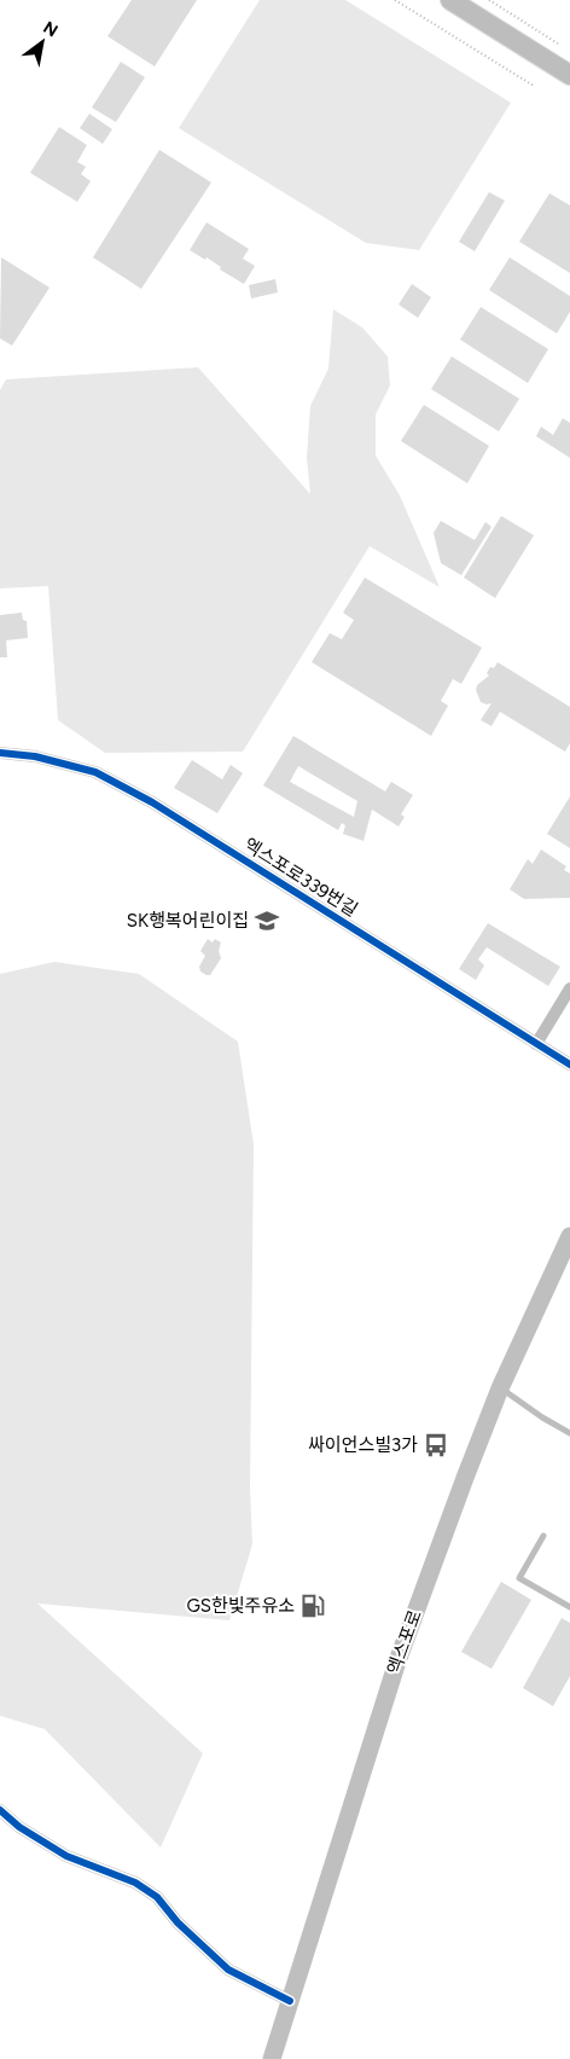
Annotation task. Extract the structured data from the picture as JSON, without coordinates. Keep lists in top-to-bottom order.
{
  "streets": {
    "main road": ["엑스포로"],
    "street": ["엑스포로339번길"]
  },
  "places": {
    "school or university": ["SK행복어린이집"],
    "bus stop": ["싸이언스빌3가"],
    "fuel station": ["GS한빛주유소"]
  },
  "north": "top right"
}
